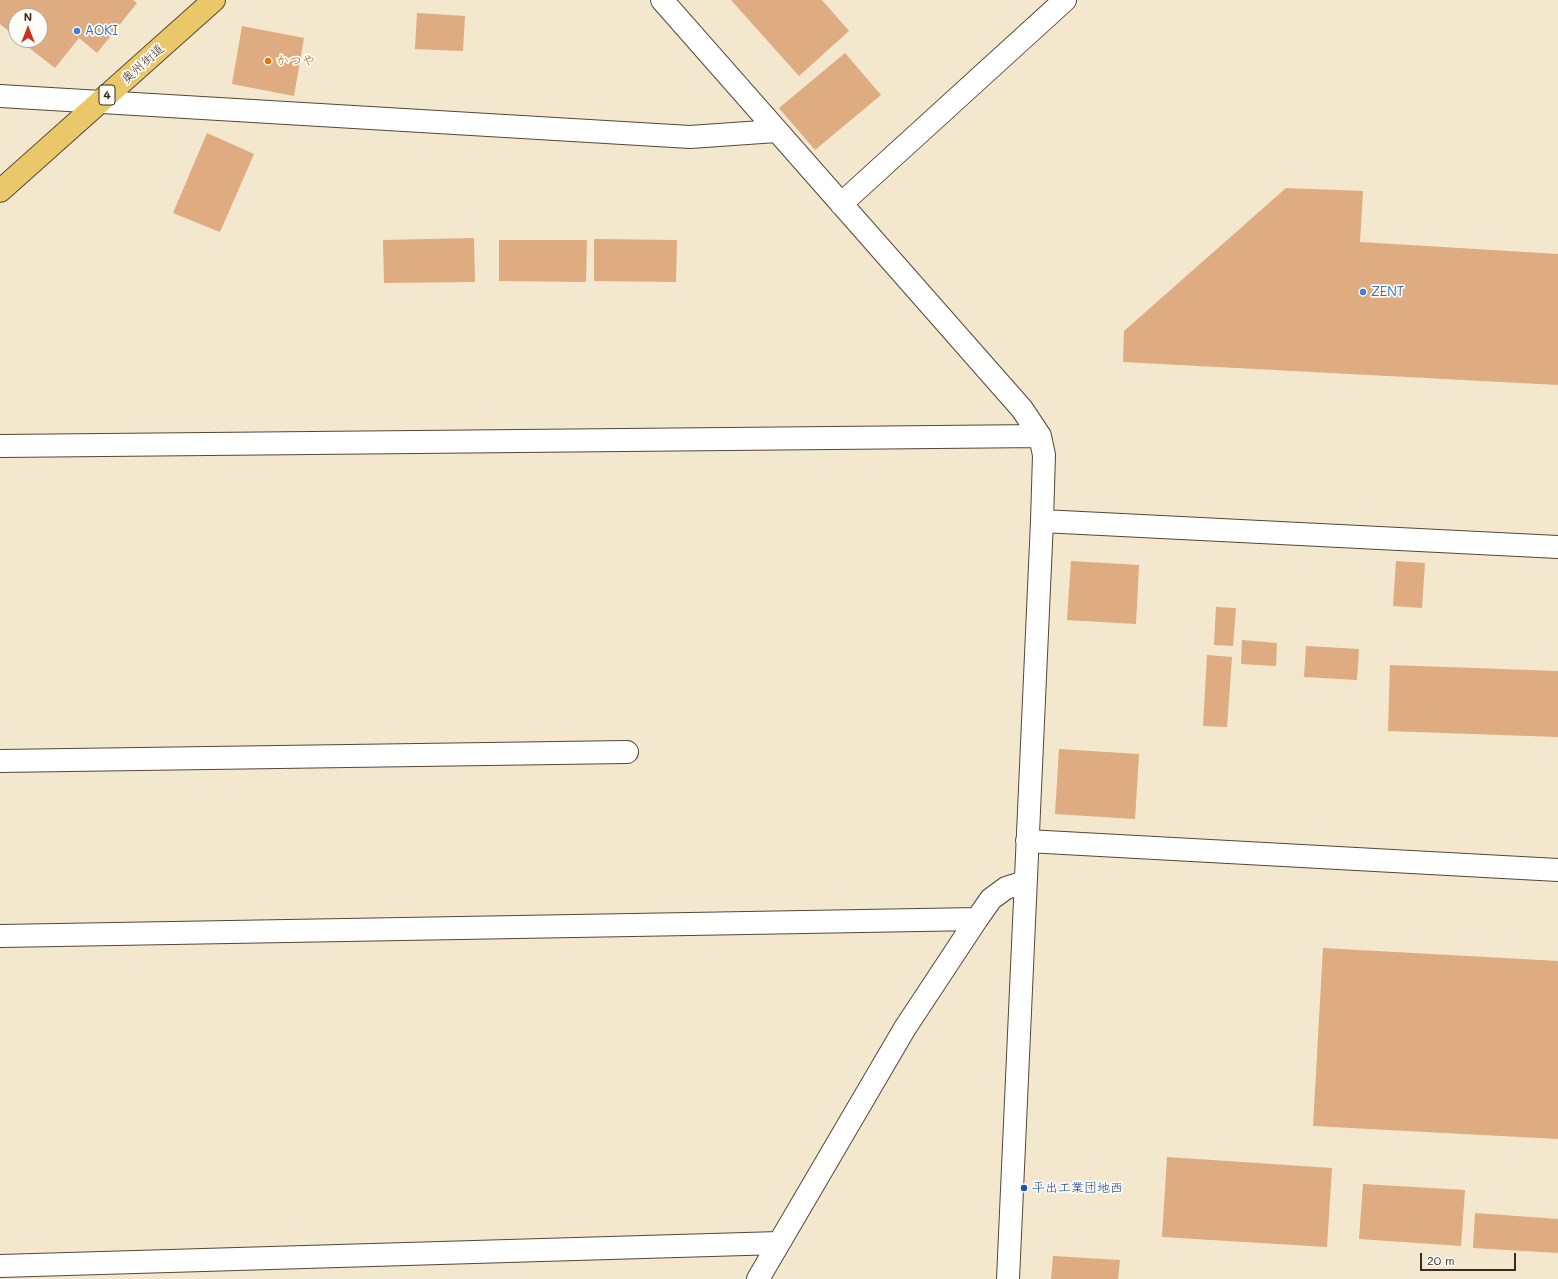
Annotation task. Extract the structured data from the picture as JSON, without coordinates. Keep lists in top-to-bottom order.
{
  "streets": {
    "highway": ["奥州街道", "4"]
  },
  "places": [
    "AOKI",
    "かつや",
    "ZENT",
    "平出工業団地西"
  ],
  "scale_bar": "20 m",
  "north": "top"
}
